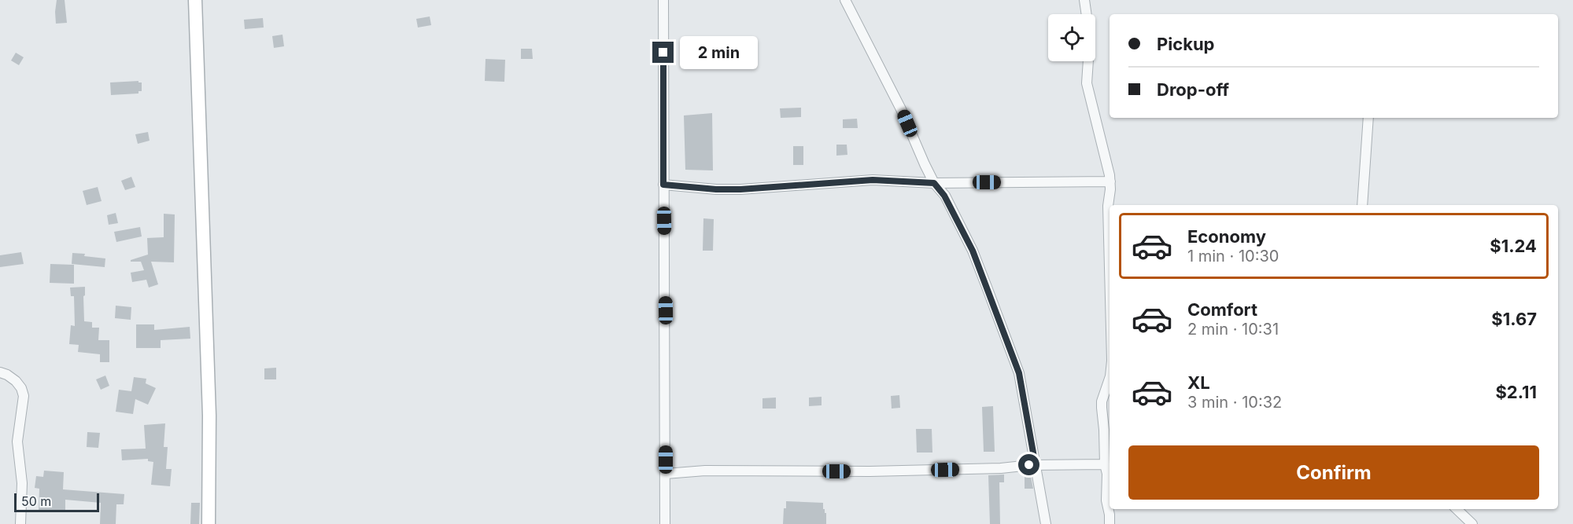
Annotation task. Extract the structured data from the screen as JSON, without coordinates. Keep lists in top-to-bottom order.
{
  "scale_bar": "50 m",
  "page": {
    "banner": ["Pickup", "Drop-off"],
    "bubble": "2 min",
    "list": [
      {
        "name": "Economy",
        "note": "1 min · 10:30",
        "value": "$1.24"
      },
      {
        "name": "Comfort",
        "note": "2 min · 10:31",
        "value": "$1.67"
      },
      {
        "name": "XL",
        "note": "3 min · 10:32",
        "value": "$2.11"
      }
    ],
    "buttons": "Confirm",
    "scale": "50 m"
  }
}
